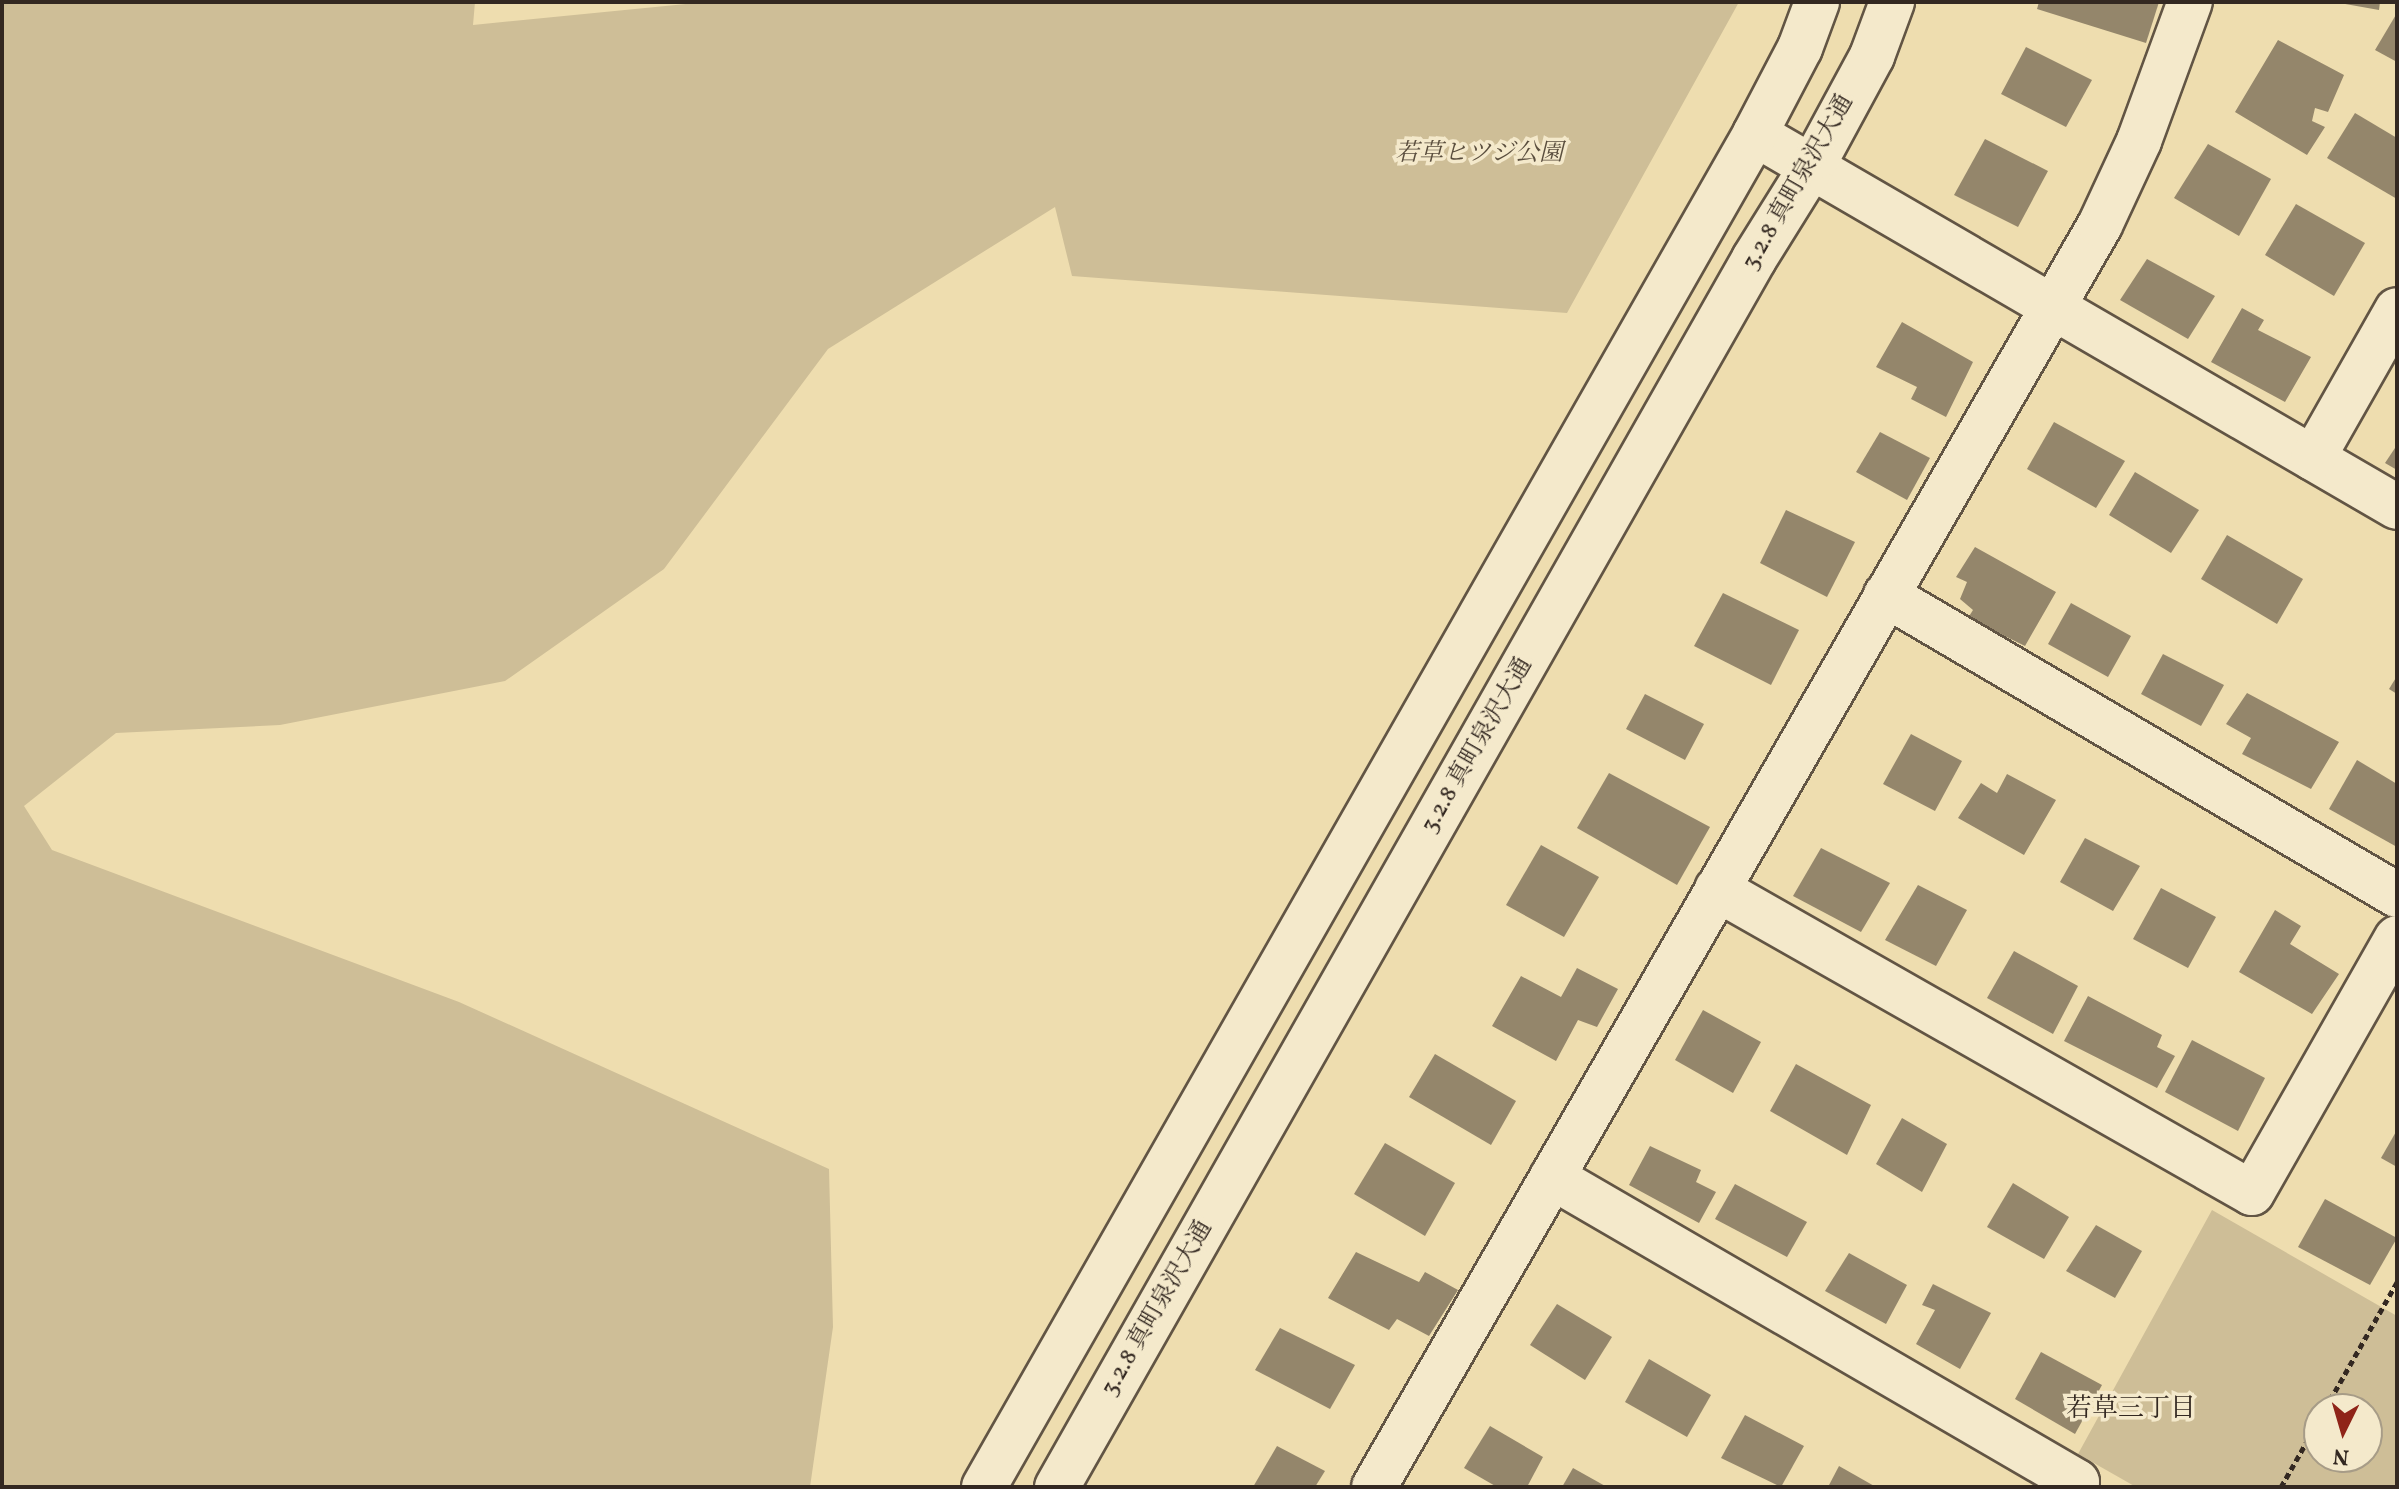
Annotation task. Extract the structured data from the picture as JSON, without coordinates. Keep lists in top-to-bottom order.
{
  "streets": {
    "street": ["3.2.8 真町泉沢大通"]
  },
  "districts": ["若草三丁目"],
  "parks": ["若草ヒツジ公園"],
  "north": "bottom"
}
